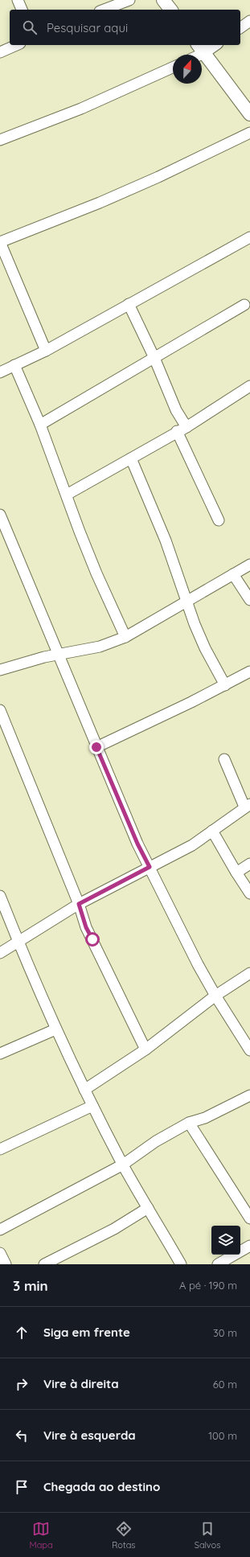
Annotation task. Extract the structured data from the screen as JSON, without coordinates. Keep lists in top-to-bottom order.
{
  "north": "top",
  "page": {
    "search": "Pesquisar aqui",
    "heading": ["3 min", "A pé · 190 m"],
    "list": [
      ["Siga em frente", "30 m"],
      ["Vire à direita", "60 m"],
      ["Vire à esquerda", "100 m"],
      "Chegada ao destino"
    ],
    "nav": ["Mapa", "Rotas", "Salvos"]
  }
}
